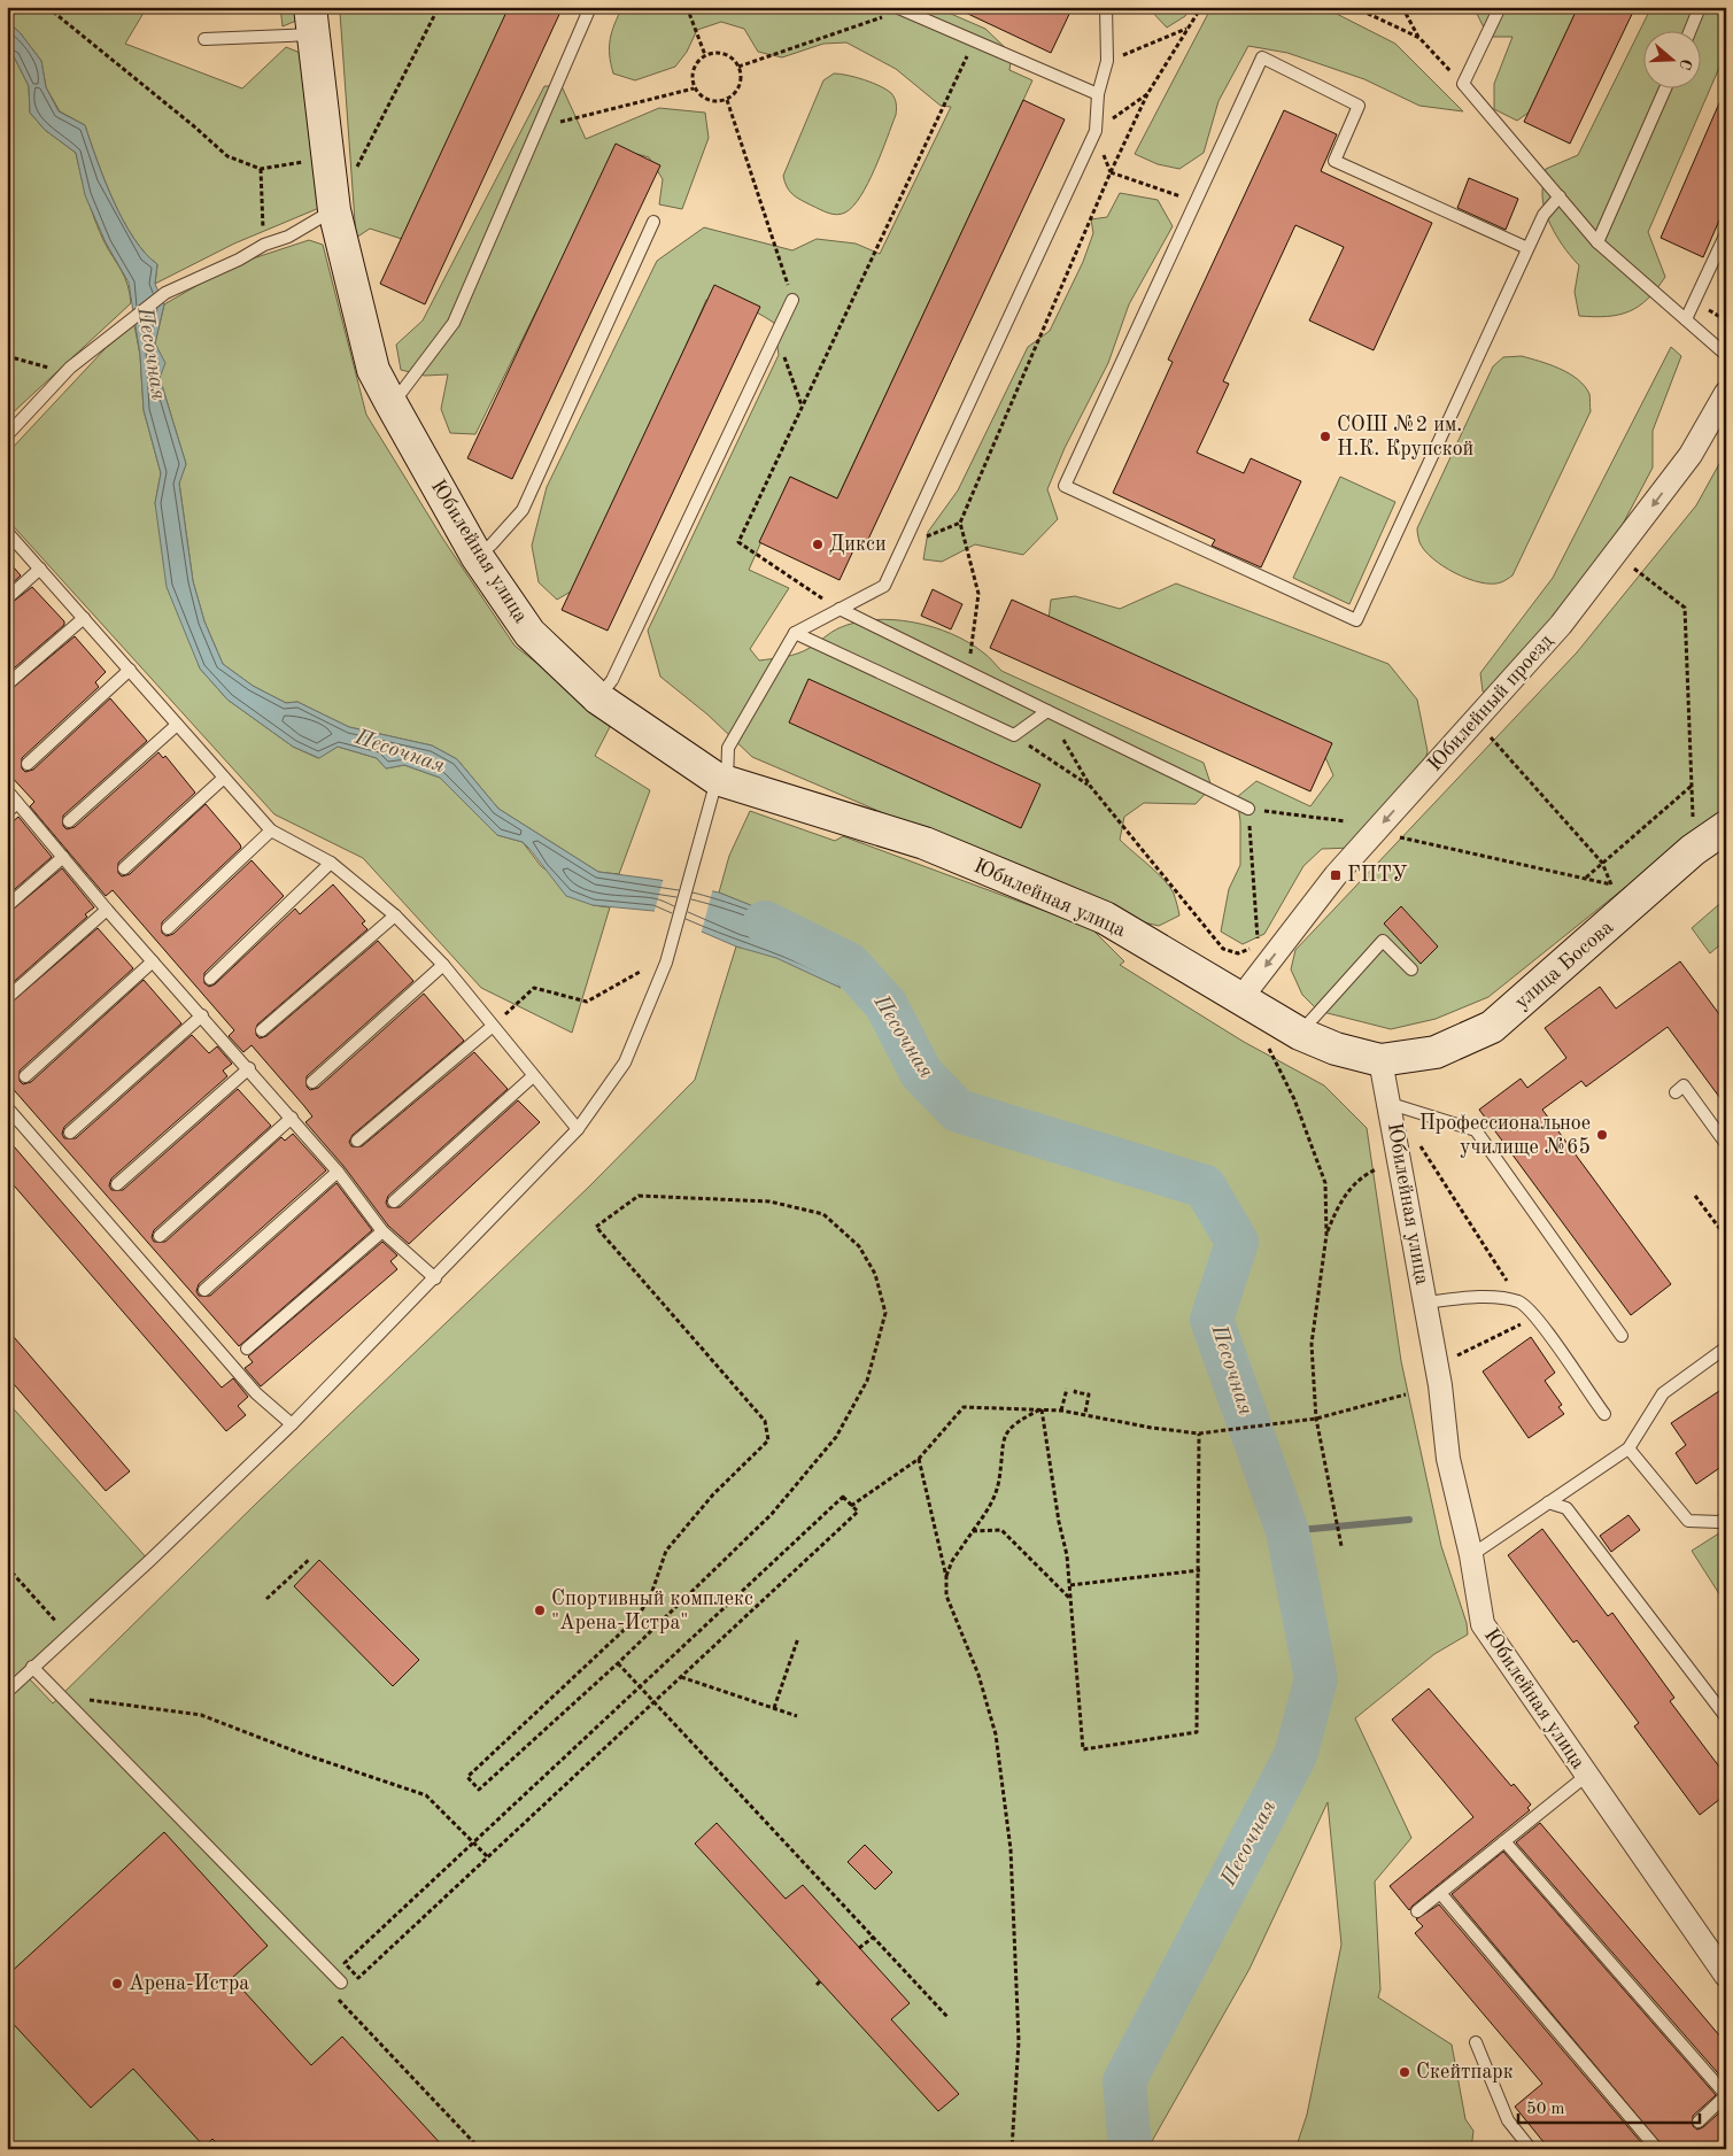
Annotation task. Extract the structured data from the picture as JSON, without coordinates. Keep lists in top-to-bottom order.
{
  "streets": {
    "street": ["Юбилейная улица", "Юбилейный проезд", "улица Босова"]
  },
  "crossings": [
    ["Юбилейная улица", "Юбилейный проезд"],
    ["Юбилейная улица", "улица Босова"]
  ],
  "one_way": ["Юбилейный проезд"],
  "water": ["Песочная"],
  "places": {
    "other": [
      "СОШ №2 им. Н.К. Крупской",
      "Дикси",
      "Профессиональное училище №65",
      "Спортивный комплекс \"Арена-Истра\"",
      "Арена-Истра",
      "Скейтпарк"
    ],
    "transit": ["ГПТУ"]
  },
  "scale_bar": "50 m",
  "north": "right"
}
